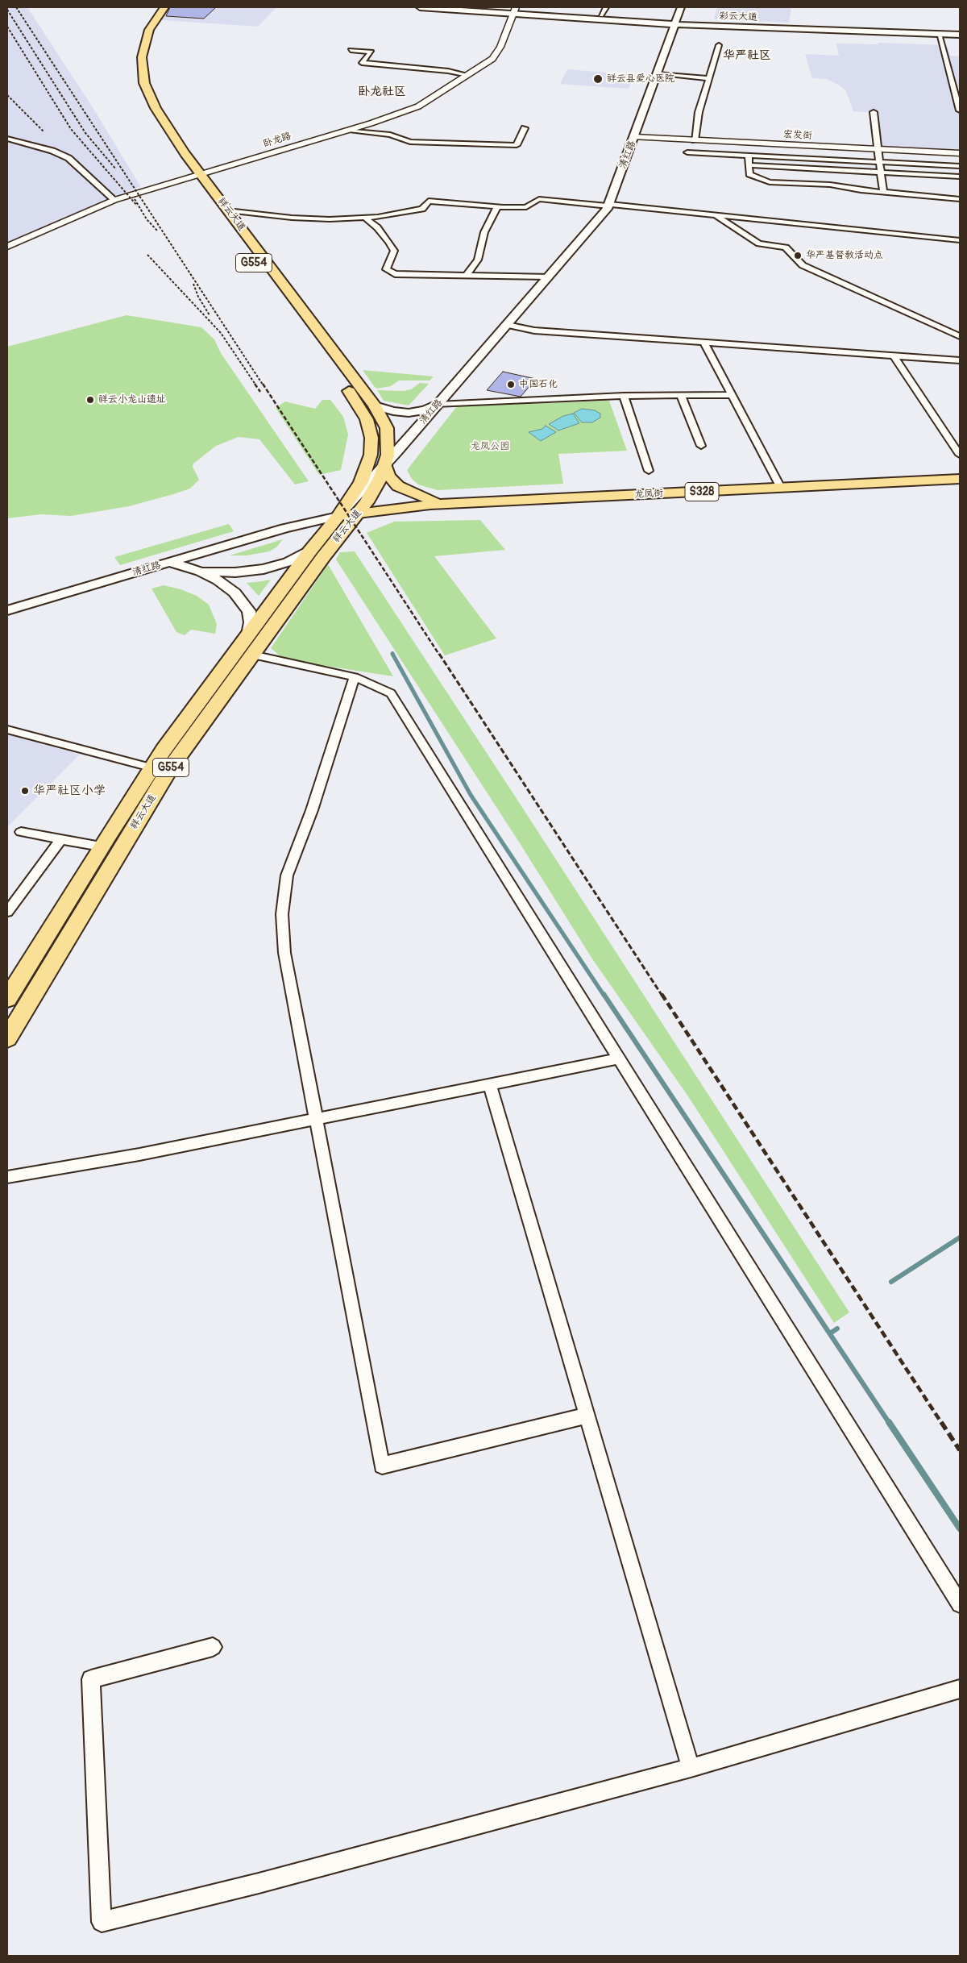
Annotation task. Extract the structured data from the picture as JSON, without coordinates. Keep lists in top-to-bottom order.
{
  "streets": {
    "highway": ["祥云大道", "G554"],
    "main road": [
      "彩云大道",
      "清红路",
      "S328",
      "龙凤街"
    ],
    "street": ["宏发街", "卧龙路"]
  },
  "crossings": [
    ["彩云大道", "卧龙路"],
    ["彩云大道", "清红路"],
    ["宏发街", "清红路"],
    ["卧龙路", "祥云大道"],
    ["清红路", "祥云大道"],
    ["清红路", "龙凤街"],
    ["祥云大道", "龙凤街"]
  ],
  "districts": ["华严社区", "卧龙社区"],
  "parks": ["龙凤公园"],
  "places": [
    "祥云县爱心医院",
    "华严基督教活动点",
    "中国石化",
    "祥云小龙山遗址",
    "华严社区小学"
  ]
}
